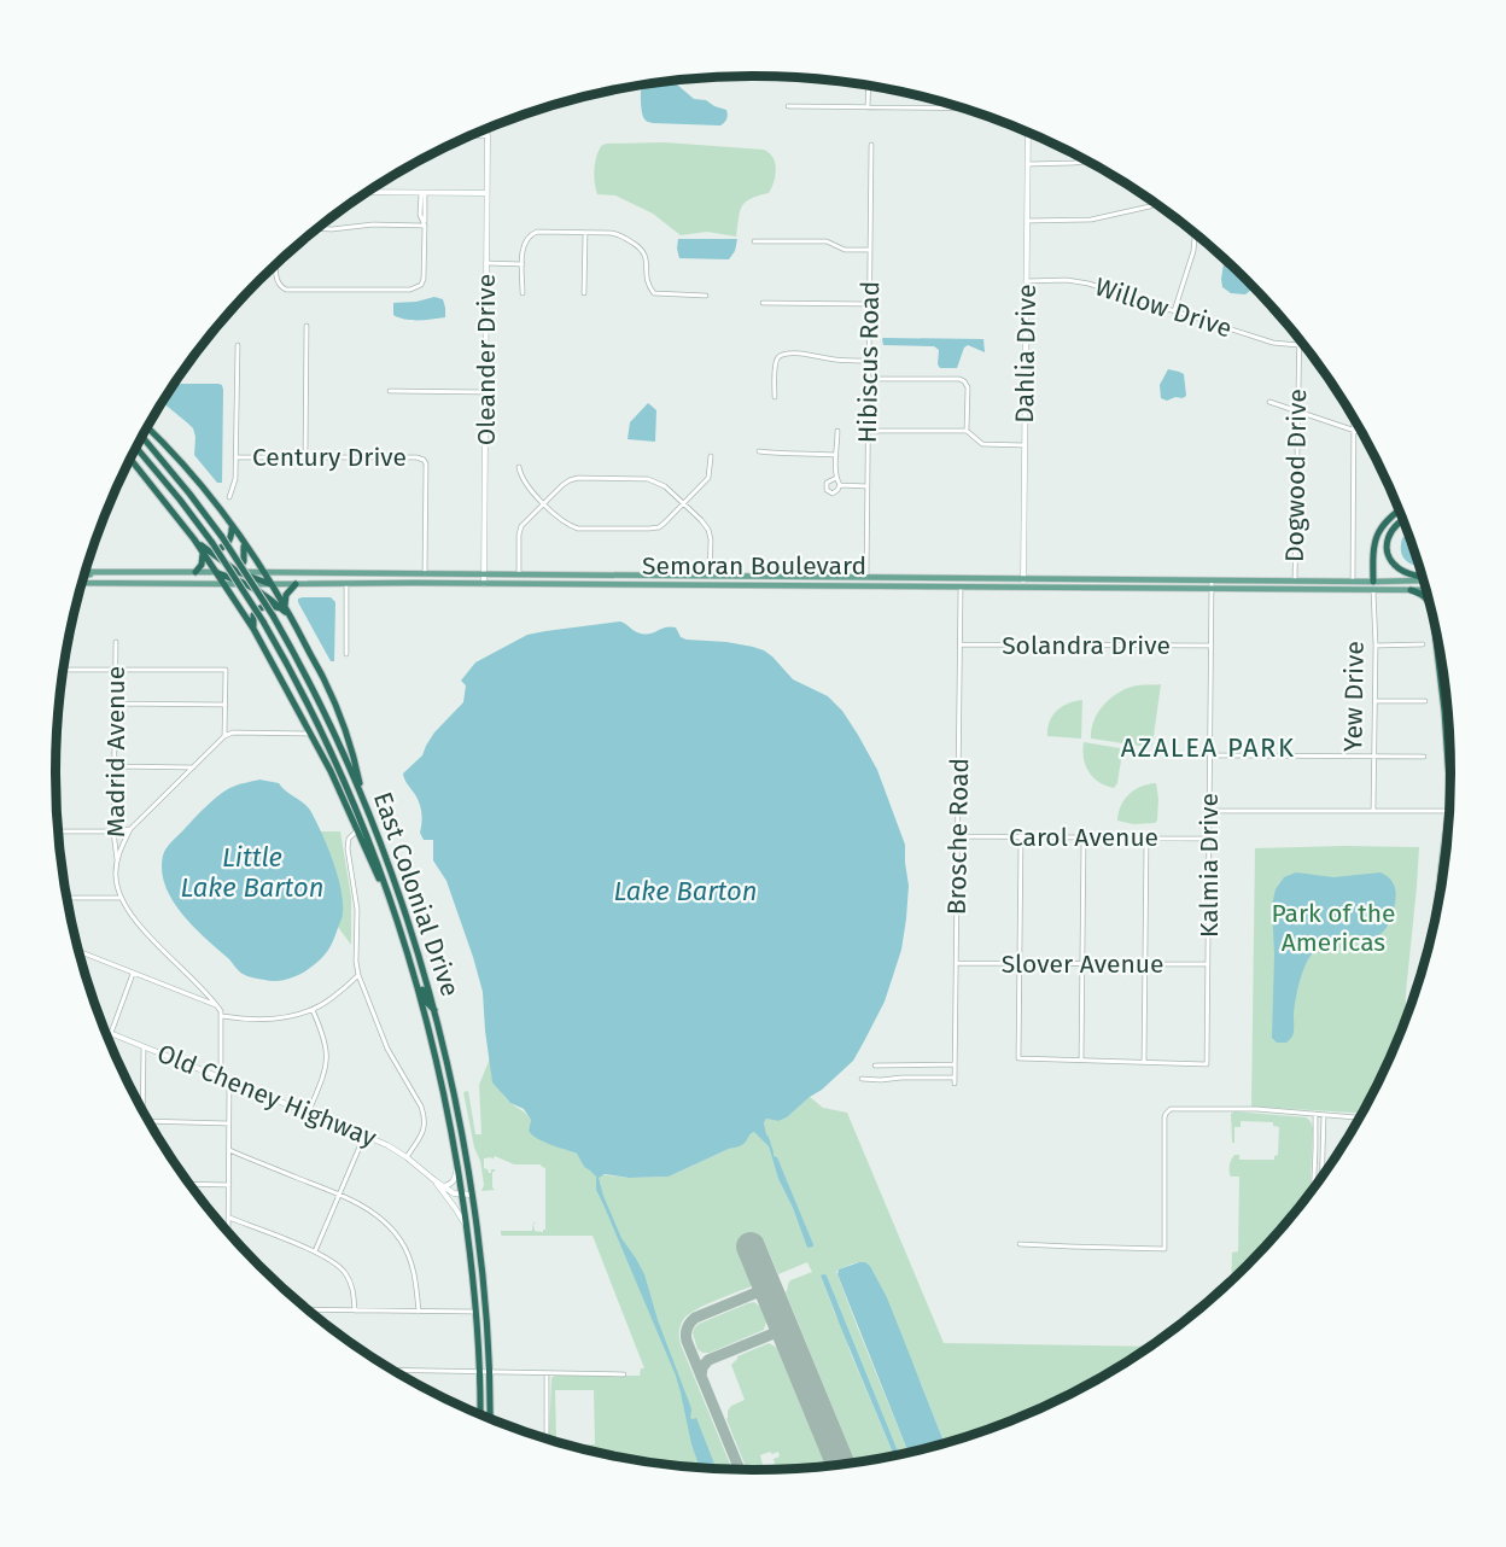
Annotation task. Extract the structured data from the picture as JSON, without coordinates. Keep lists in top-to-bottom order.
{
  "streets": {
    "highway": ["East Colonial Drive"],
    "main road": ["Semoran Boulevard", "Yew Drive"],
    "street": [
      "Willow Drive",
      "Dahlia Drive",
      "Oleander Drive",
      "Hibiscus Road",
      "Century Drive",
      "Dogwood Drive",
      "Solandra Drive",
      "Madrid Avenue",
      "Brosche Road",
      "Carol Avenue",
      "Kalmia Drive",
      "Slover Avenue",
      "Old Cheney Highway"
    ]
  },
  "crossings": [
    ["Willow Drive", "Dahlia Drive"],
    ["Willow Drive", "Dogwood Drive"],
    ["Dahlia Drive", "Semoran Boulevard"],
    ["Oleander Drive", "Semoran Boulevard"],
    ["Hibiscus Road", "Semoran Boulevard"],
    ["Century Drive", "Semoran Boulevard"],
    ["Dogwood Drive", "Semoran Boulevard"],
    ["Semoran Boulevard", "Yew Drive"],
    ["Semoran Boulevard", "Brosche Road"],
    ["Semoran Boulevard", "Kalmia Drive"],
    ["Solandra Drive", "Brosche Road"],
    ["Solandra Drive", "Kalmia Drive"],
    ["Brosche Road", "Carol Avenue"],
    ["Brosche Road", "Slover Avenue"],
    ["Carol Avenue", "Kalmia Drive"],
    ["Kalmia Drive", "Slover Avenue"],
    ["East Colonial Drive", "Old Cheney Highway"]
  ],
  "districts": ["AZALEA PARK"],
  "water": ["Little Lake Barton", "Lake Barton"],
  "parks": ["Park of the Americas"]
}
